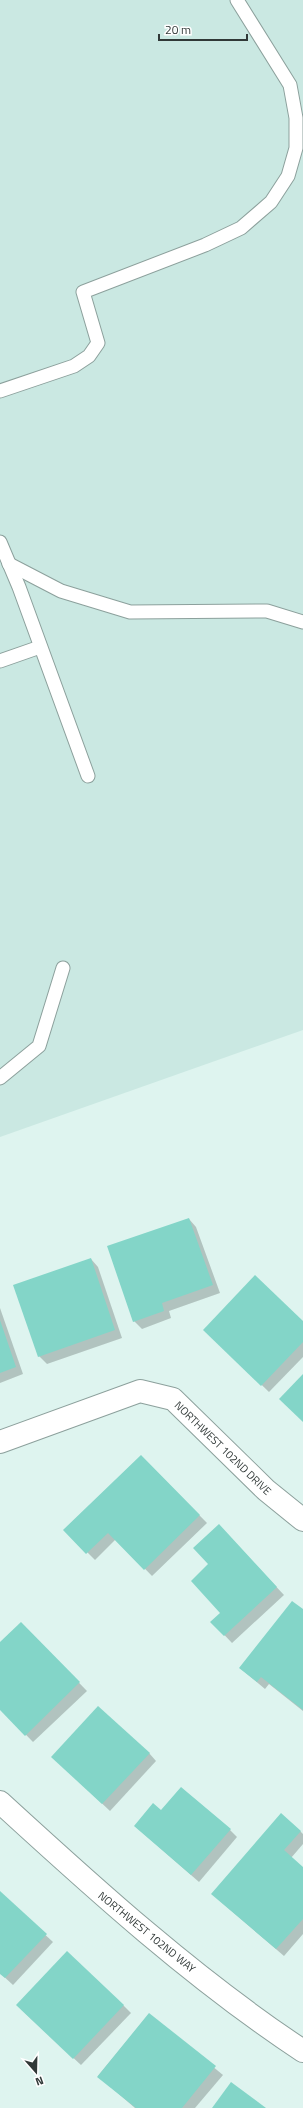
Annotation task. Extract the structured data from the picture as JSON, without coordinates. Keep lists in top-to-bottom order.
{
  "streets": {
    "street": ["NORTHWEST 102ND DRIVE", "NORTHWEST 102ND WAY"]
  },
  "scale_bar": "20 m",
  "north": "bottom"
}
